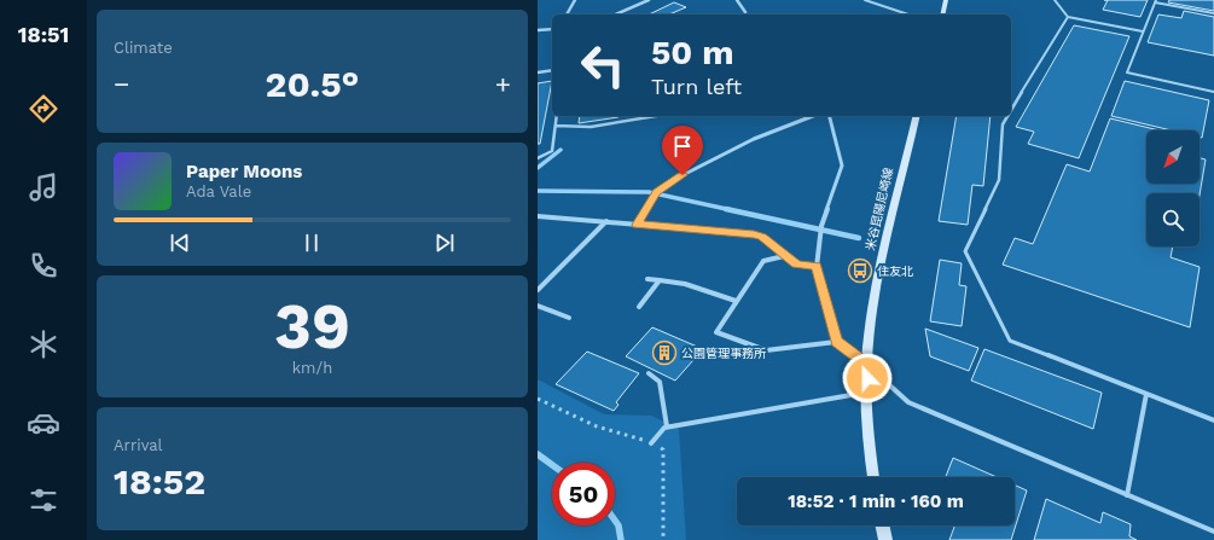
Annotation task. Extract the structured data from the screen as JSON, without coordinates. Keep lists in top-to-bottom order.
{
  "streets": {
    "main road": ["米谷昆陽尼崎線"]
  },
  "places": {
    "bus stop": ["住友北"],
    "building": ["公園管理事務所"]
  },
  "north": "bottom left",
  "page": {
    "tabs": "18:51",
    "tile": [
      "Climate",
      ["39", "km/h"],
      ["Arrival", "18:52"]
    ],
    "turn": ["50 m", "Turn left"],
    "heat": ["−", "20.5°", "+"],
    "song": ["Paper Moons", "Ada Vale"],
    "limit": "50",
    "trip": "18:52 · 1 min · 160 m"
  }
}
